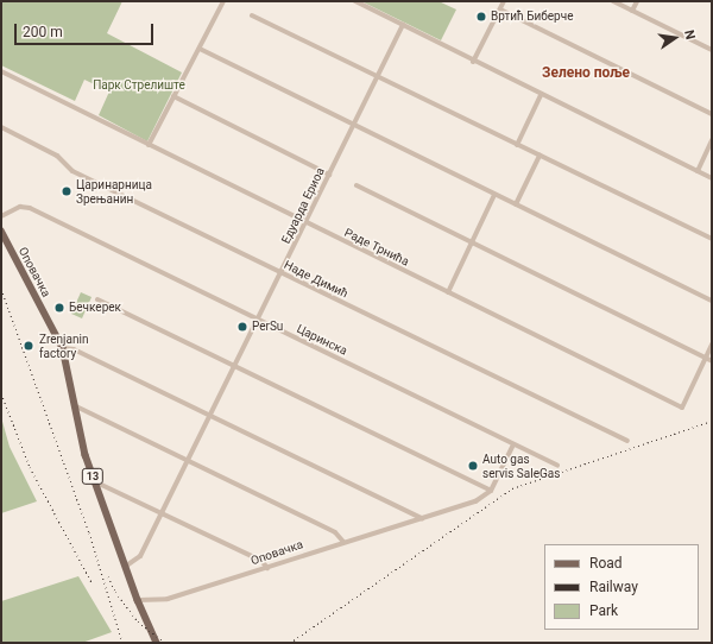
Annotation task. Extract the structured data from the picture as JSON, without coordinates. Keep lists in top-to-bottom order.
{
  "streets": {
    "main road": ["Оповачка", "13"],
    "street": [
      "Едуарда Ериоа",
      "Раде Трнића",
      "Наде Димић",
      "Царинска"
    ]
  },
  "crossings": [
    ["Едуарда Ериоа", "Раде Трнића"],
    ["Едуарда Ериоа", "Наде Димић"],
    ["Едуарда Ериоа", "Царинска"],
    ["Едуарда Ериоа", "13"],
    ["Оповачка", "13"]
  ],
  "districts": ["Зелено поље"],
  "parks": ["Парк Стрелиште"],
  "places": [
    "Вртић Биберче",
    "Царинарница Зрењанин",
    "Бечкерек",
    "PerSu",
    "Zrenjanin factory",
    "Auto gas servis SaleGas"
  ],
  "legend": ["Road", "Railway", "Park"],
  "scale_bar": "200 m",
  "north": "right"
}
